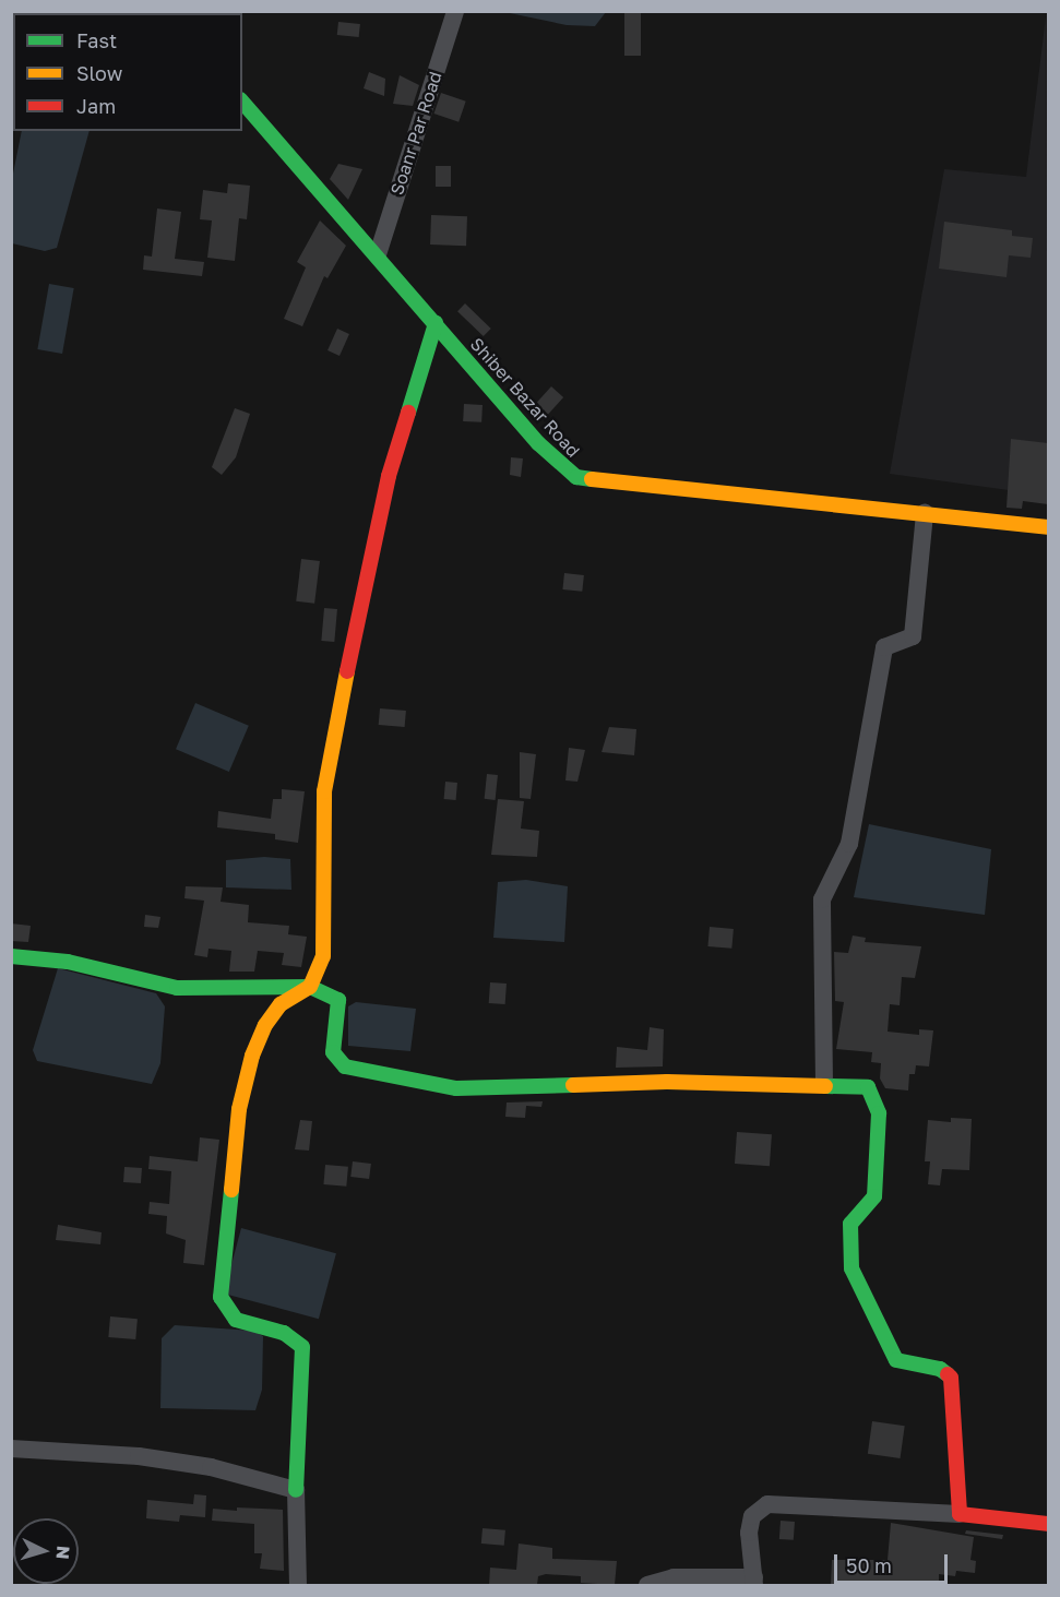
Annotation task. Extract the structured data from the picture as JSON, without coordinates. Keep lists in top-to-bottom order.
{
  "streets": {
    "street": ["Soanr Par Road", "Shiber Bazar Road"]
  },
  "crossings": [
    ["Soanr Par Road", "Shiber Bazar Road"]
  ],
  "legend": ["Fast", "Slow", "Jam"],
  "scale_bar": "50 m",
  "north": "right"
}
